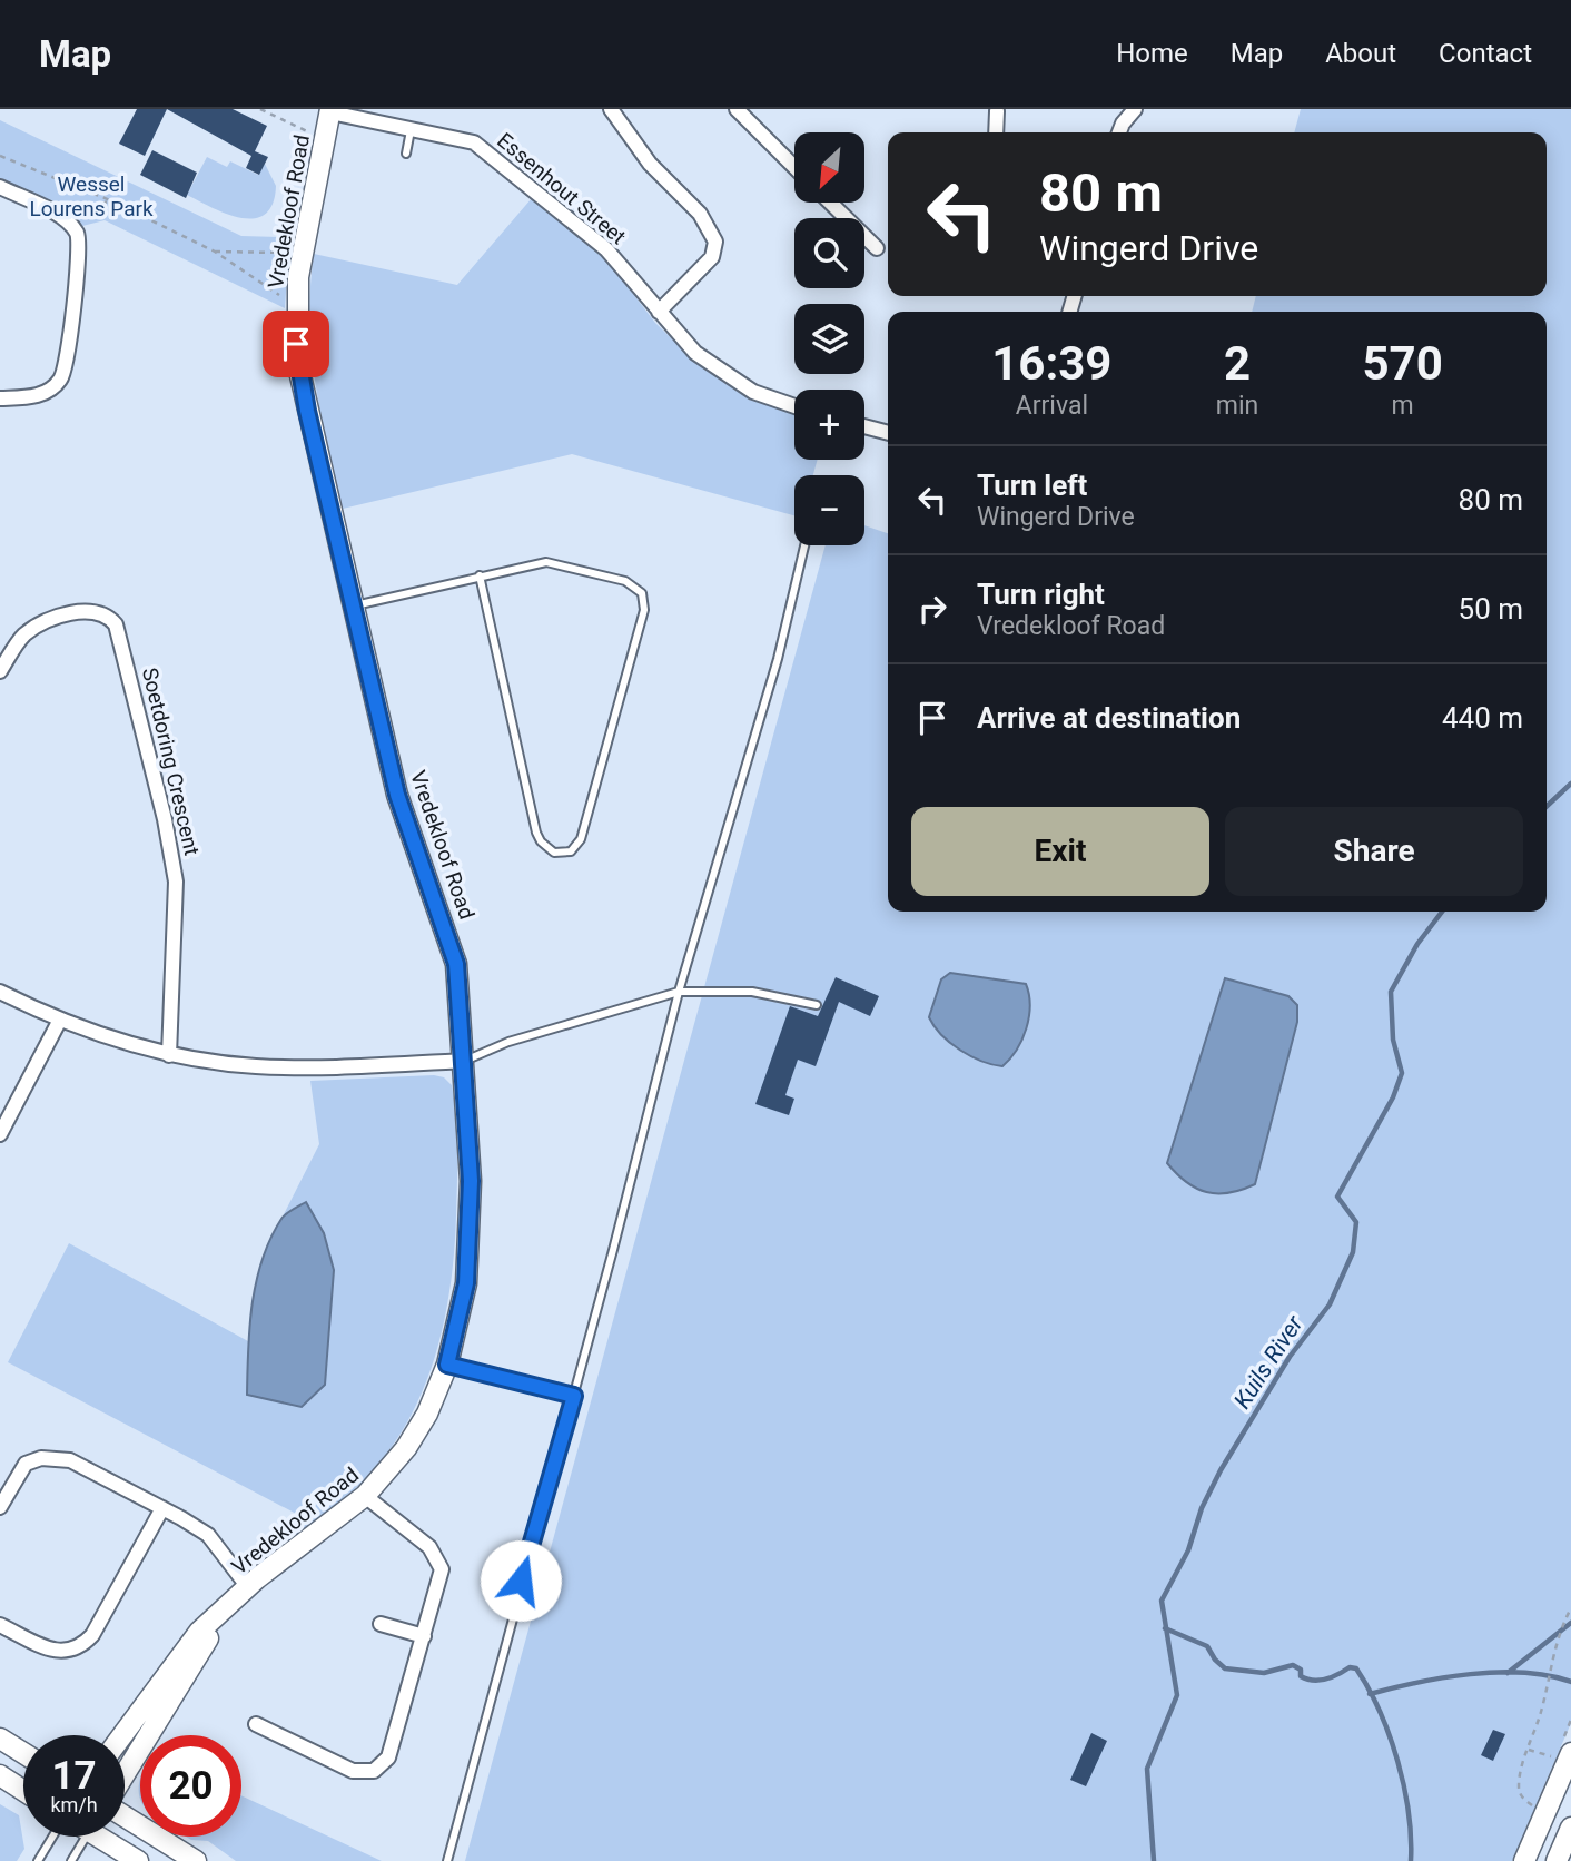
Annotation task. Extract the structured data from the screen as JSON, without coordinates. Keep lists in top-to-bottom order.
{
  "streets": {
    "street": ["Essenhout Street", "Vredekloof Road", "Soetdoring Crescent"]
  },
  "crossings": [
    ["Essenhout Street", "Vredekloof Road"]
  ],
  "water": ["Kuils River"],
  "parks": ["Wessel Lourens Park"],
  "north": "bottom left",
  "page": {
    "header": "Map",
    "nav": [
      "Home",
      "Map",
      "About",
      "Contact"
    ],
    "map_buttons": ["+", "−"],
    "turn": ["80 m", "Wingerd Drive"],
    "eta": [
      "16:39",
      "Arrival",
      "2",
      "min",
      "570",
      "m"
    ],
    "list": [
      {
        "name": "Turn left",
        "note": "Wingerd Drive",
        "value": "80 m"
      },
      {
        "name": "Turn right",
        "note": "Vredekloof Road",
        "value": "50 m"
      },
      {
        "name": "Arrive at destination",
        "value": "440 m"
      }
    ],
    "buttons": ["Exit", "Share"],
    "speed": "17 km/h",
    "limit": "20"
  }
}
